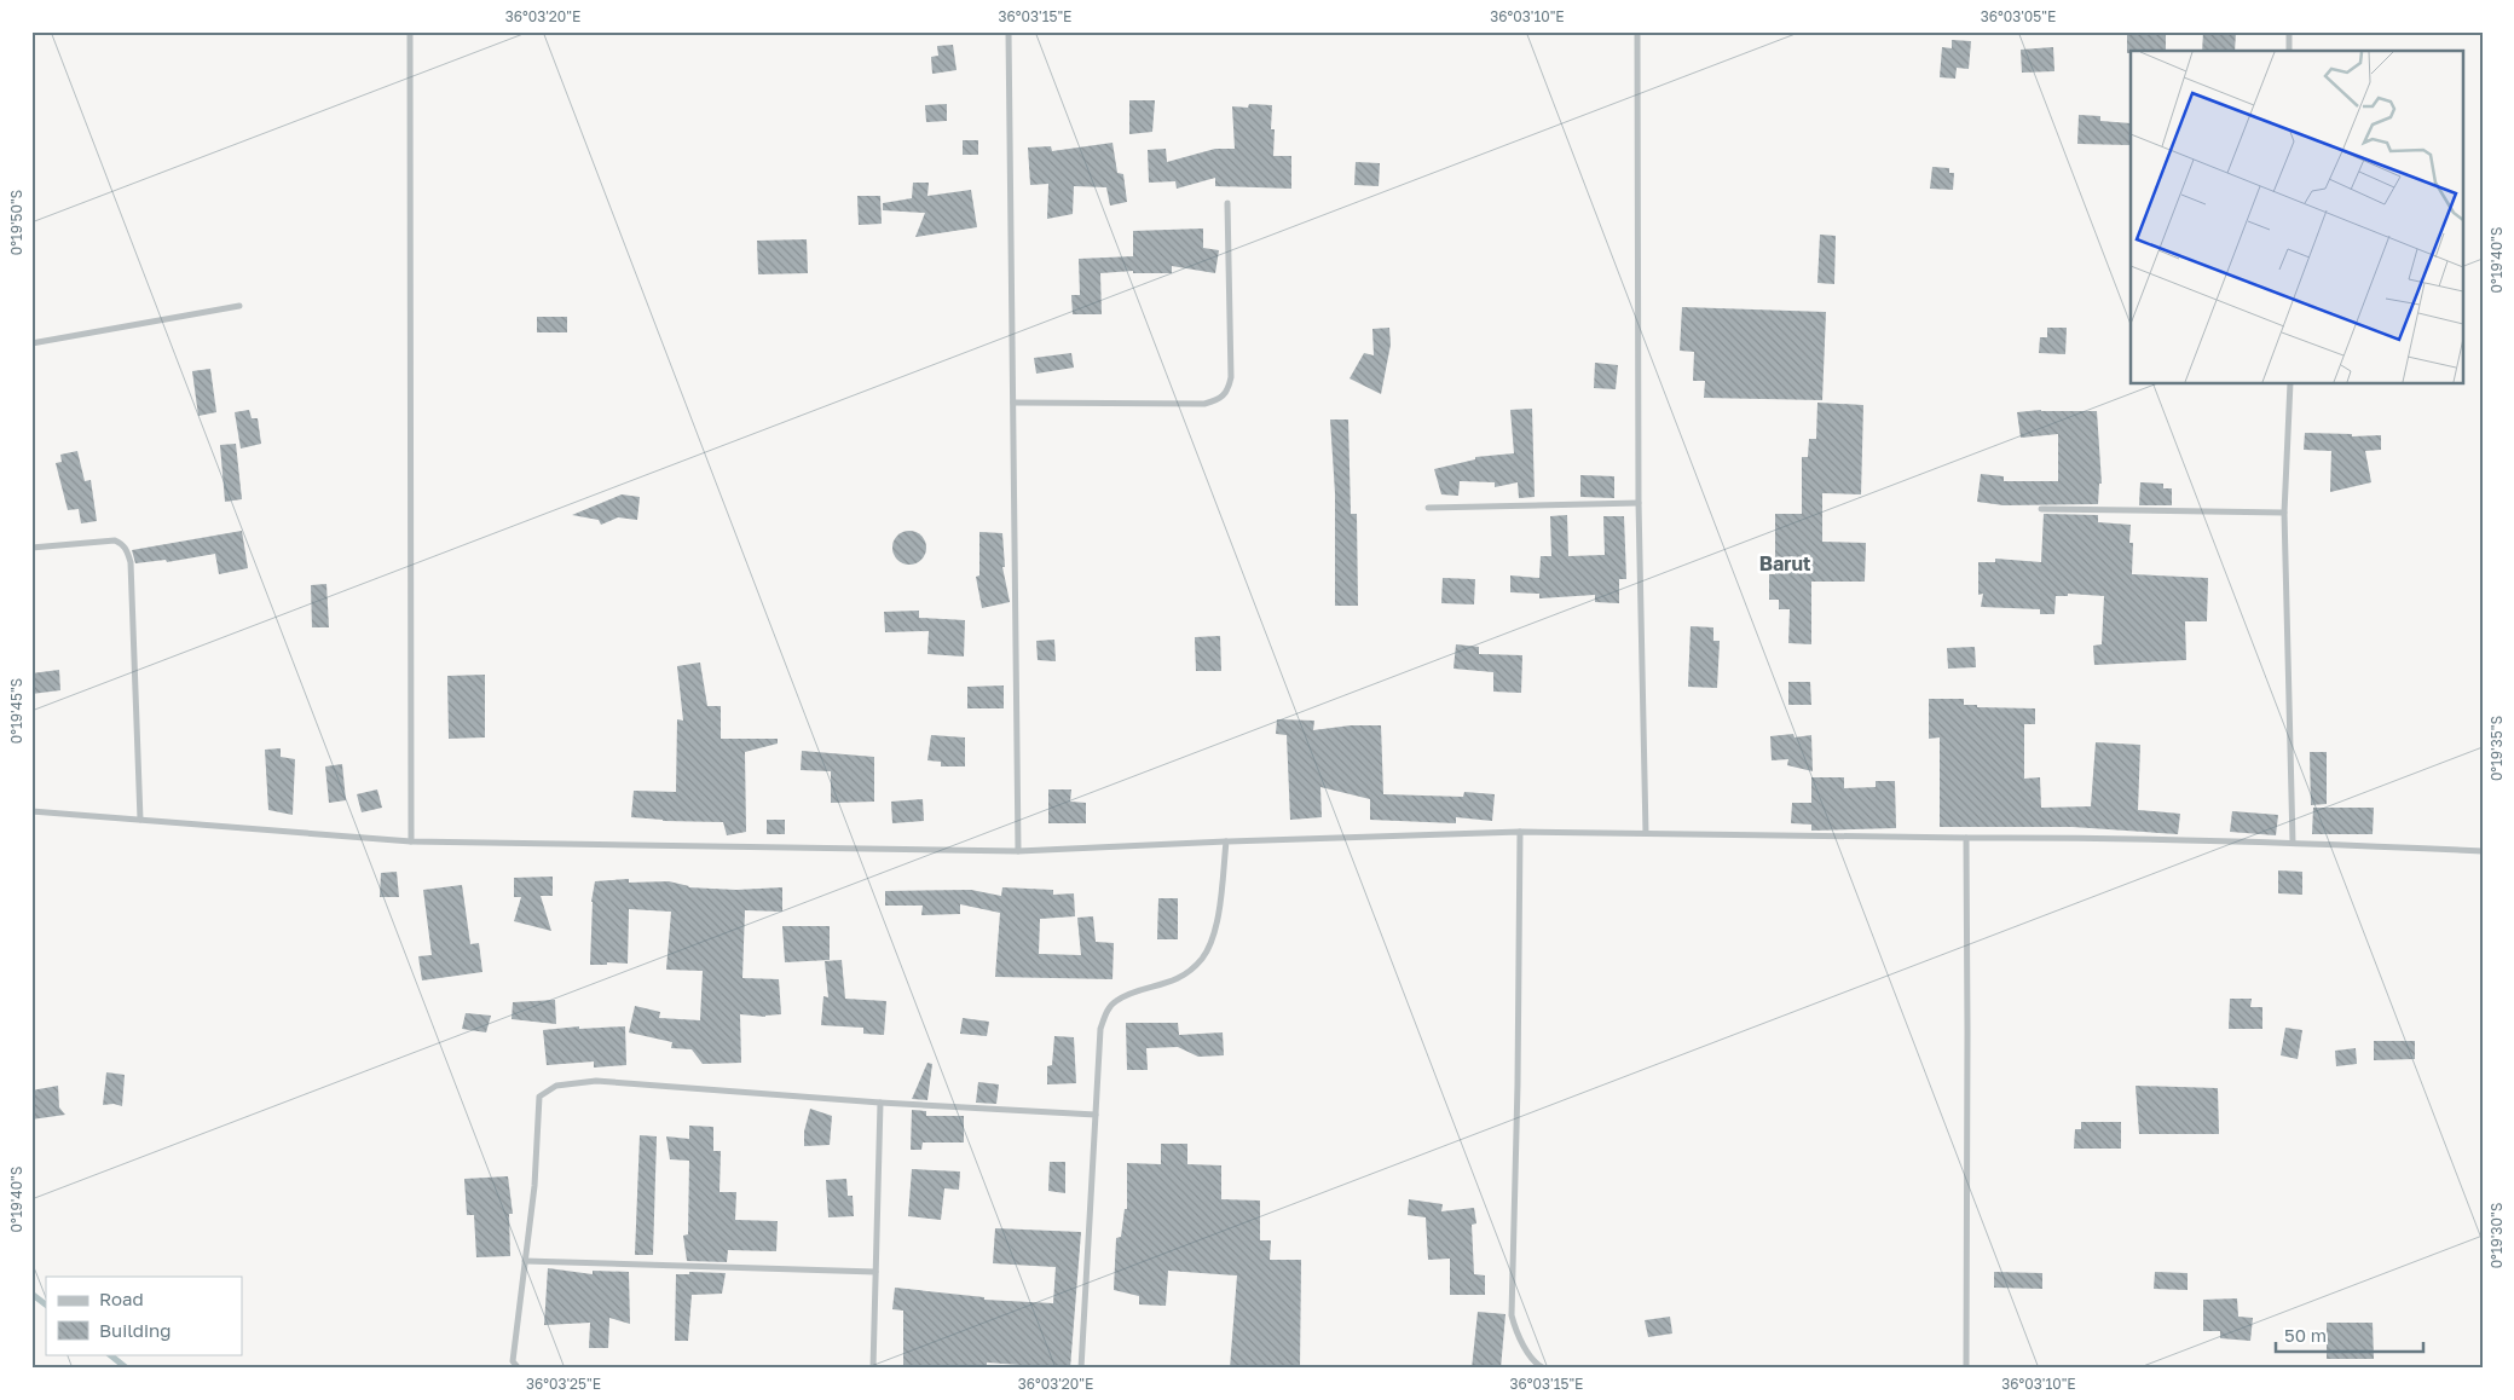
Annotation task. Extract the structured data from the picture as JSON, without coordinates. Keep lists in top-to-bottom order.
{
  "districts": ["Barut"],
  "legend": ["Road", "Building"],
  "scale_bar": "50 m",
  "coordinates": [
    "36°03'20\"E",
    "36°03'15\"E",
    "36°03'10\"E",
    "36°03'05\"E",
    "0°19'50\"S",
    "0°19'40\"S",
    "0°19'45\"S",
    "0°19'35\"S",
    "0°19'30\"S",
    "36°03'25\"E"
  ]
}
